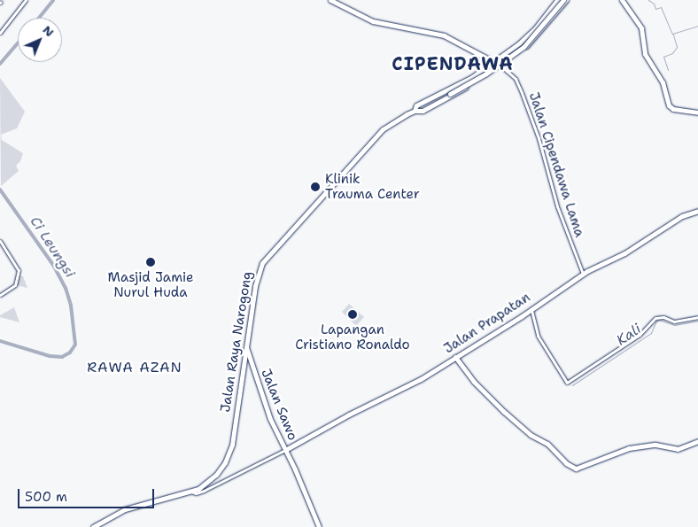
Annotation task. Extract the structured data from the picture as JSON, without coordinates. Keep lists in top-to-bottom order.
{
  "streets": {
    "main road": ["Jalan Prapatan", "Jalan Raya Narogong", "Jalan Sawo"],
    "street": ["Jalan Cipendawa Lama"]
  },
  "crossings": [
    ["Jalan Cipendawa Lama", "Jalan Prapatan"],
    ["Jalan Cipendawa Lama", "Jalan Raya Narogong"],
    ["Jalan Prapatan", "Jalan Sawo"],
    ["Jalan Raya Narogong", "Jalan Sawo"]
  ],
  "districts": ["CIPENDAWA", "RAWA AZAN"],
  "water": ["Ci Leungsi", "Kali"],
  "places": ["Klinik Trauma Center", "Masjid Jamie Nurul Huda", "Lapangan Cristiano Ronaldo"],
  "scale_bar": "500 m",
  "north": "top right"
}
